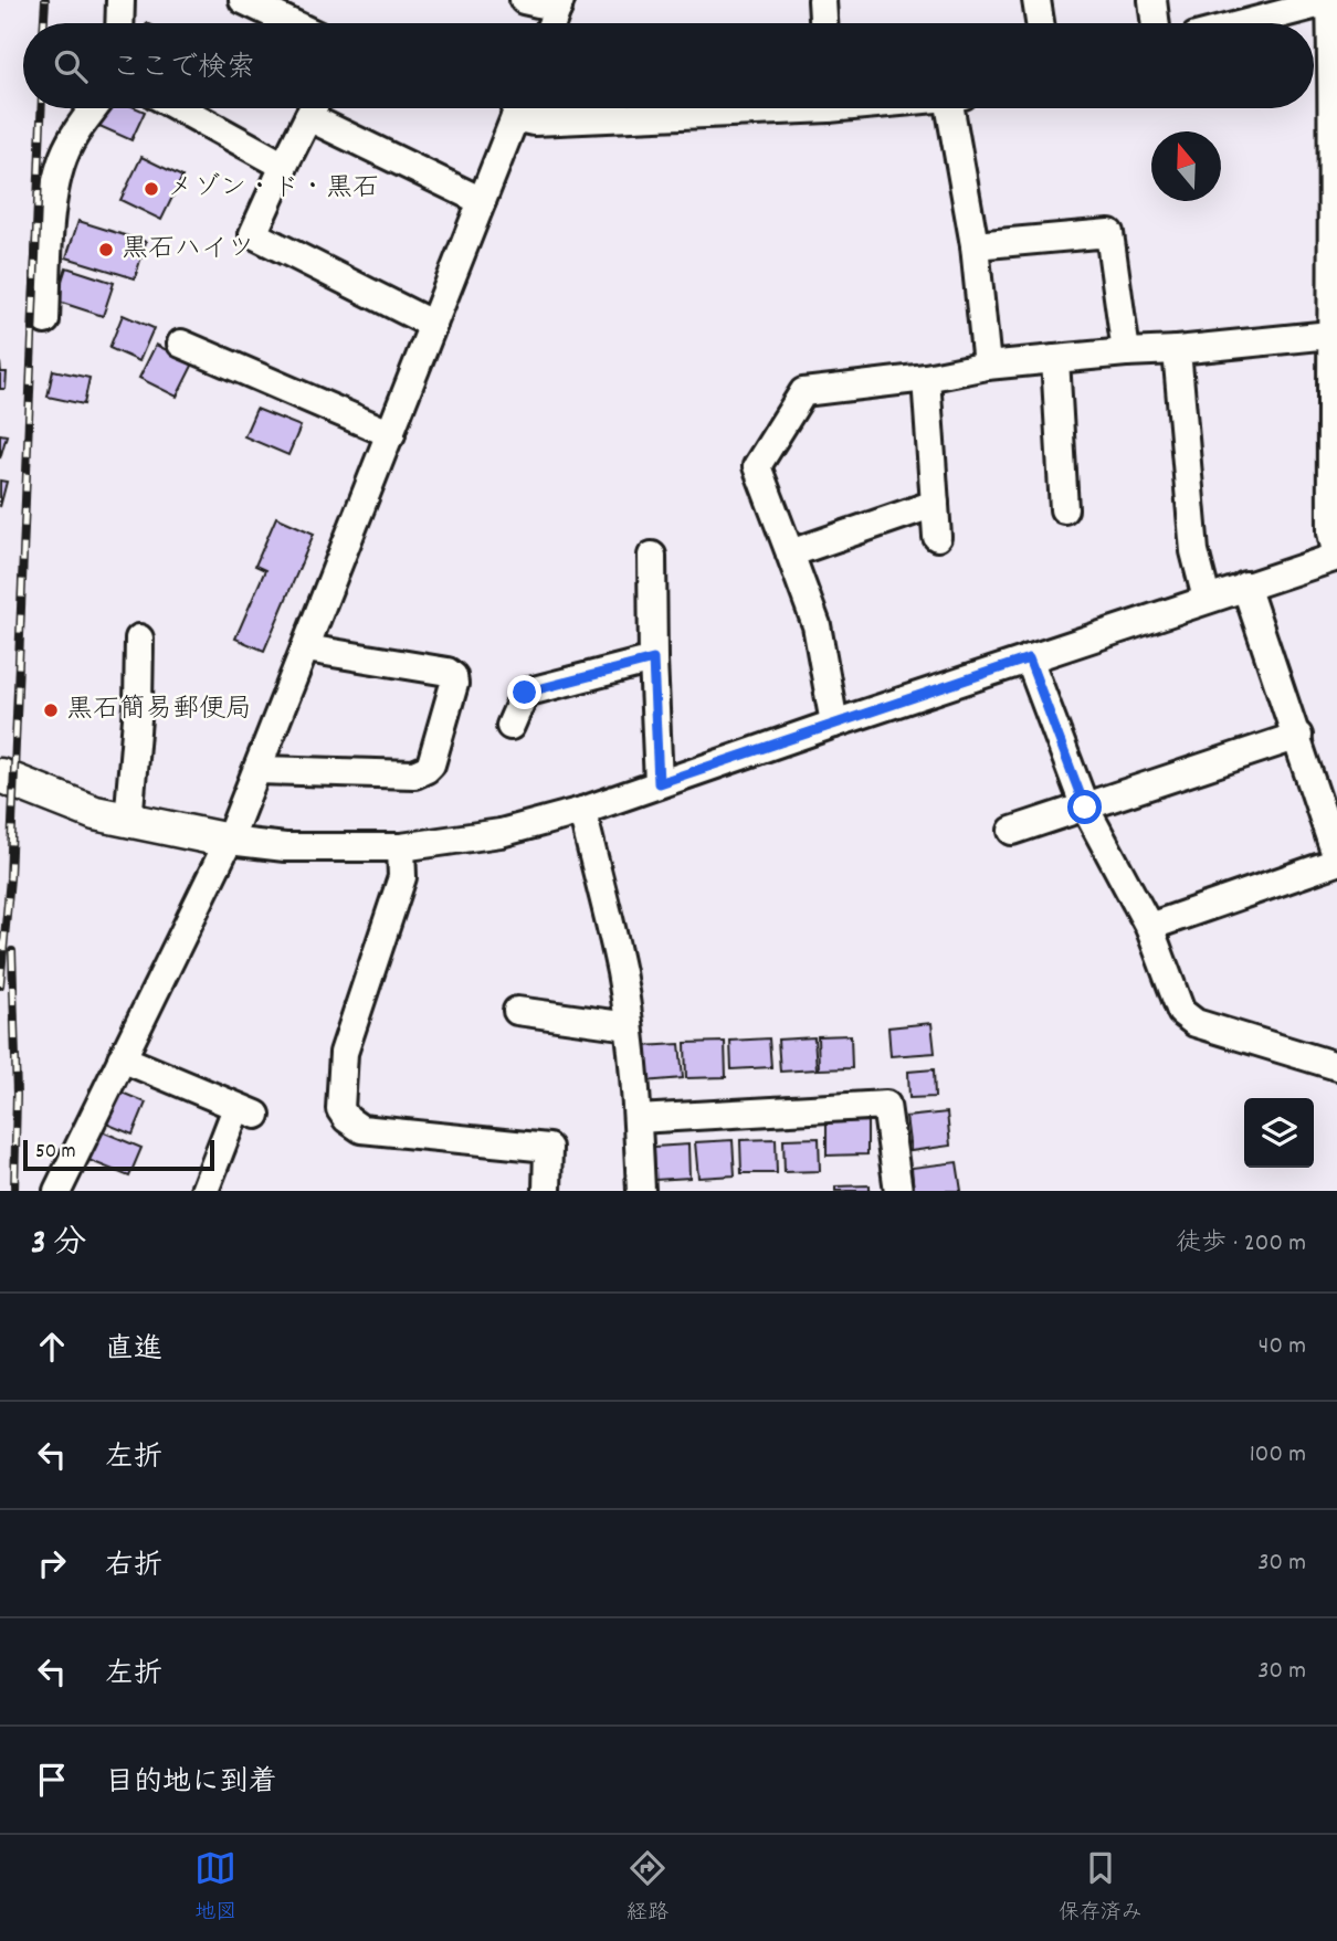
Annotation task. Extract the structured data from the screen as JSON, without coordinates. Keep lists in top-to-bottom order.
{
  "places": ["メゾン・ド・黒石", "黒石ハイツ", "黒石簡易郵便局"],
  "scale_bar": "50 m",
  "north": "top",
  "page": {
    "search": "ここで検索",
    "scale": "50 m",
    "heading": ["3 分", "徒歩 · 200 m"],
    "list": [
      ["直進", "40 m"],
      ["左折", "100 m"],
      ["右折", "30 m"],
      ["左折", "30 m"],
      "目的地に到着"
    ],
    "nav": ["地図", "経路", "保存済み"]
  }
}
